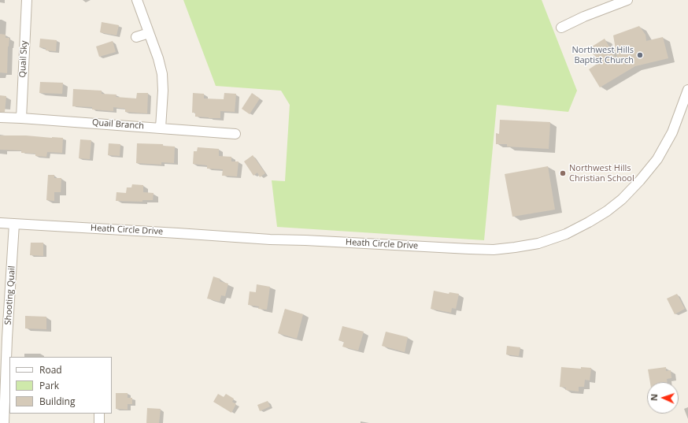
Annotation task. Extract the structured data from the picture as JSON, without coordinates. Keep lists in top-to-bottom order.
{
  "streets": {
    "street": [
      "Quail Sky",
      "Quail Branch",
      "Heath Circle Drive",
      "Shooting Quail"
    ]
  },
  "crossings": [
    ["Quail Sky", "Quail Branch"],
    ["Heath Circle Drive", "Shooting Quail"]
  ],
  "places": ["Northwest Hills Baptist Church", "Northwest Hills Christian School"],
  "legend": ["Road", "Park", "Building"],
  "north": "left"
}
